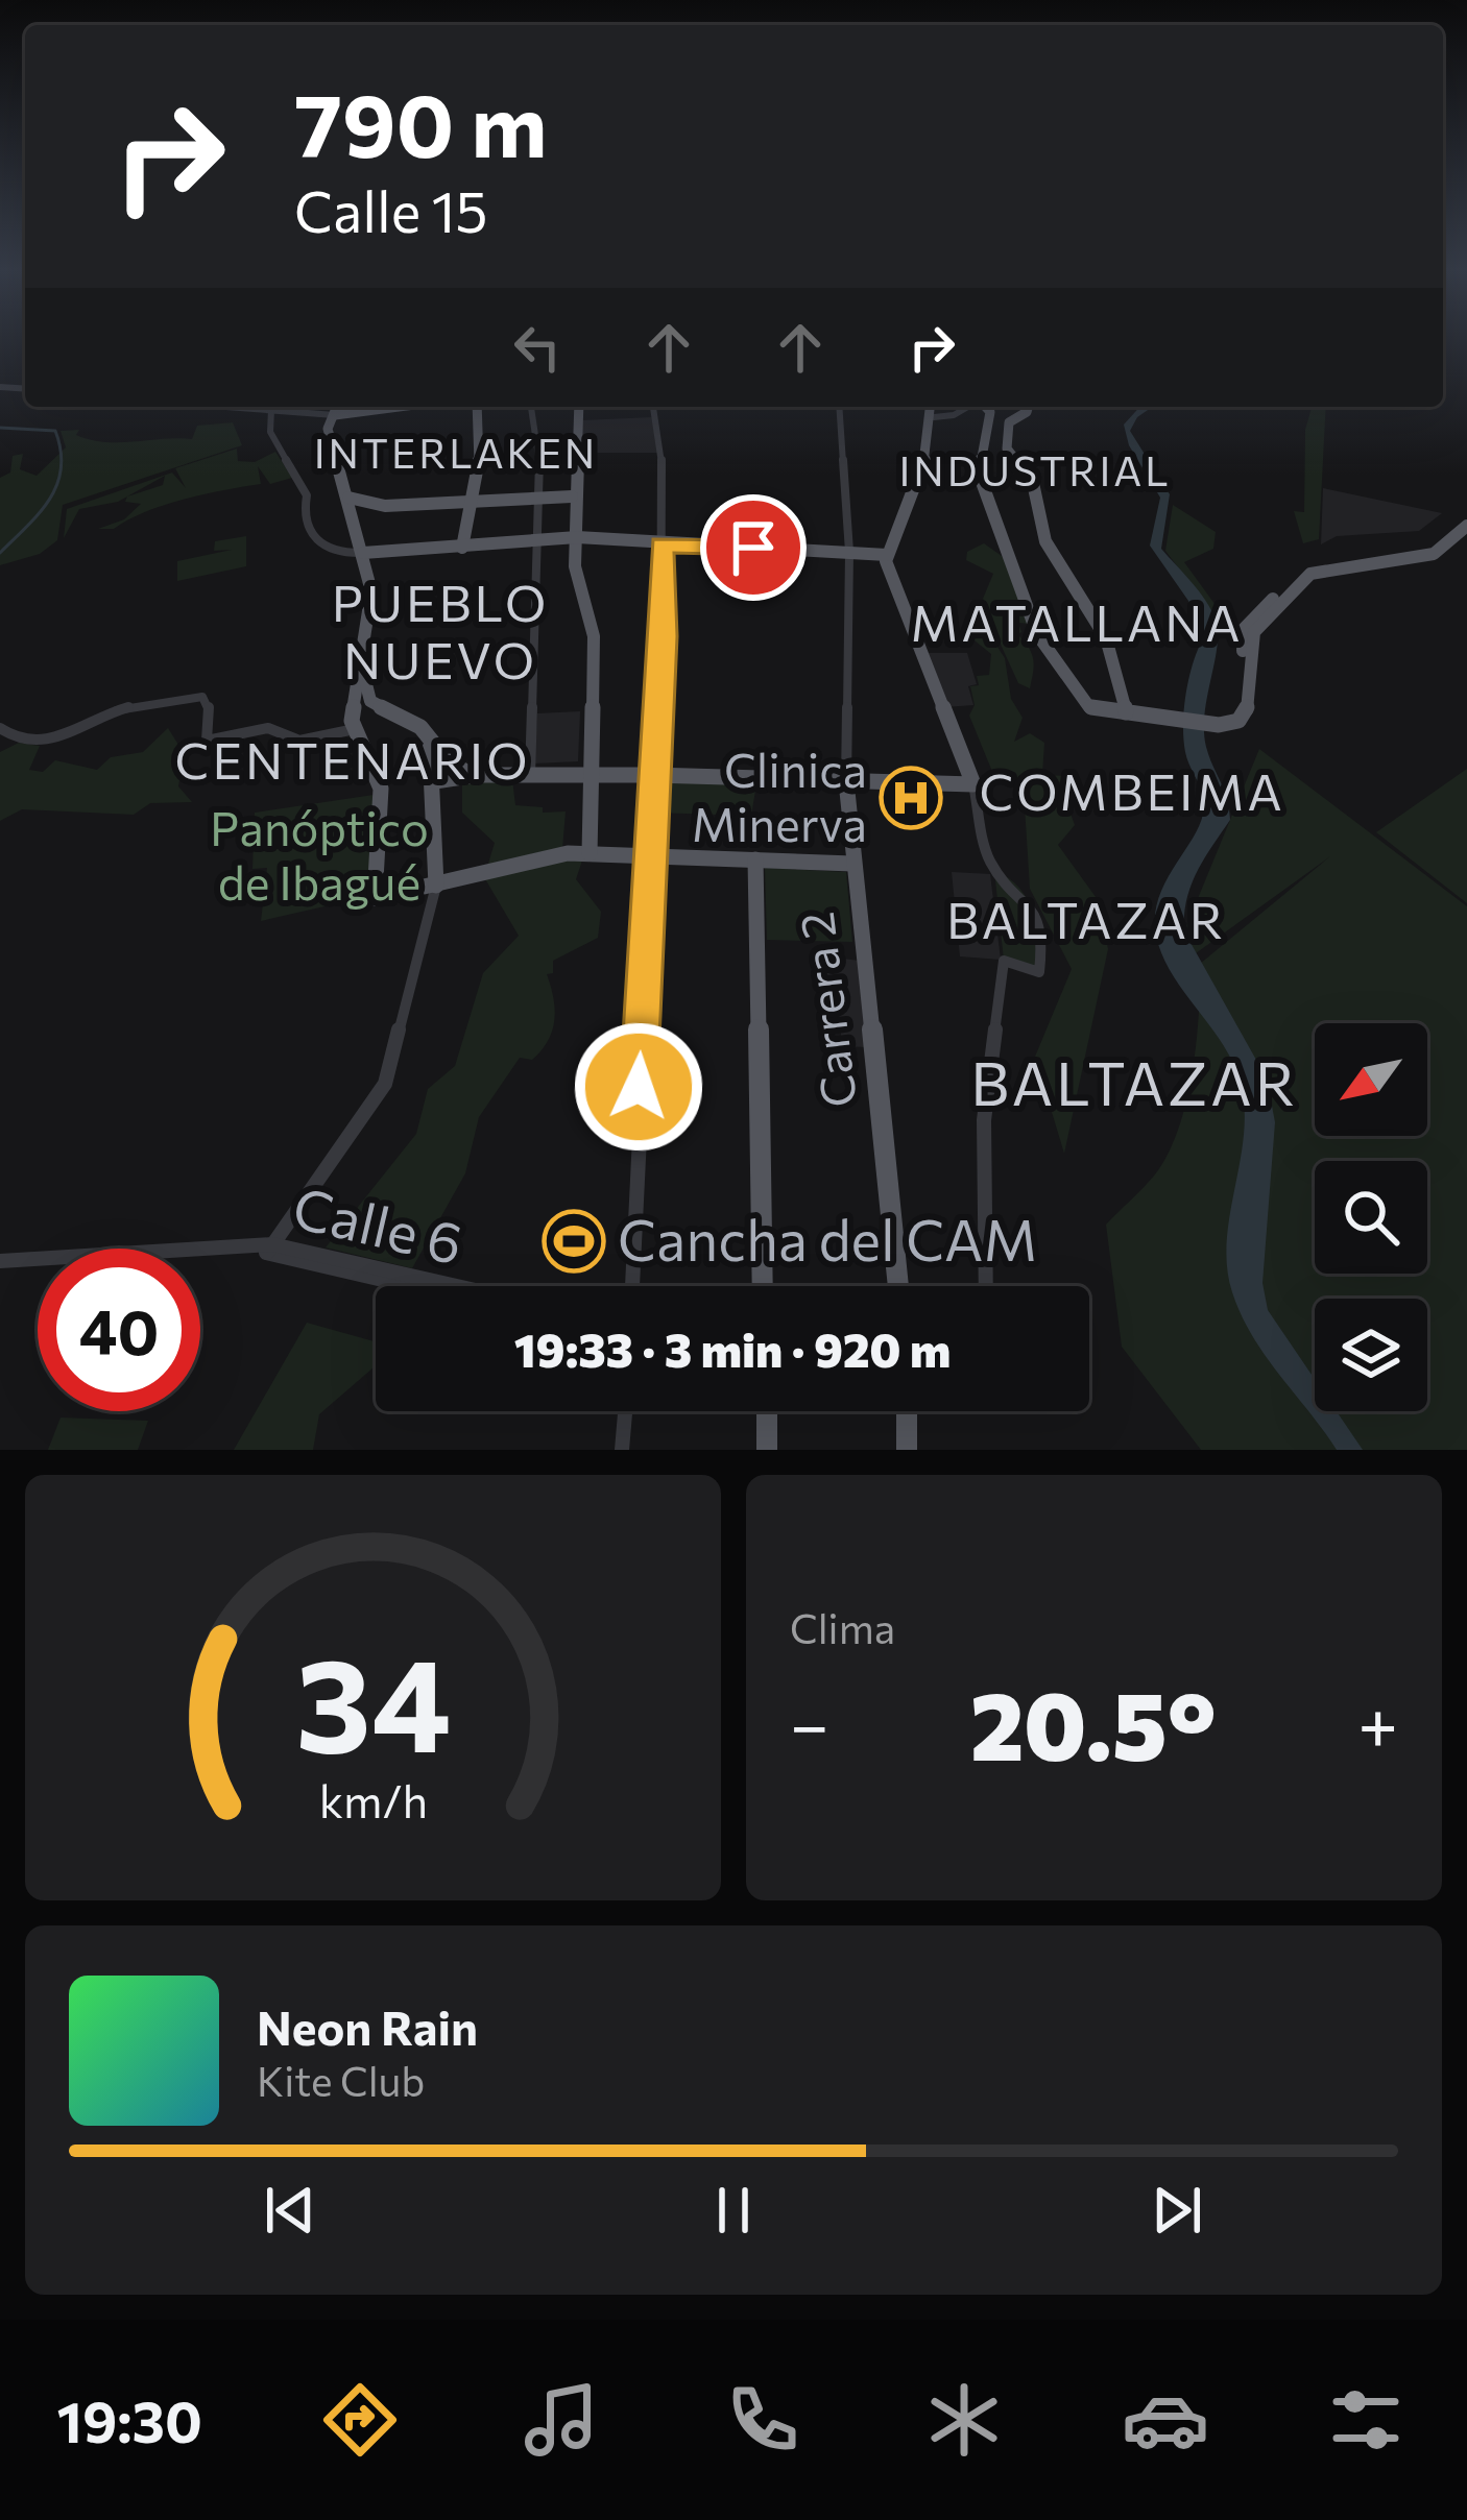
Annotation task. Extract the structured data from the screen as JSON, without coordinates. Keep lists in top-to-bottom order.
{
  "streets": {
    "main road": ["Carrera 2"],
    "street": ["Calle 6"]
  },
  "districts": [
    "INTERLAKEN",
    "INDUSTRIAL",
    "PUEBLO NUEVO",
    "MATALLANA",
    "CENTENARIO",
    "COMBEIMA",
    "BALTAZAR",
    "BALTAZAR"
  ],
  "parks": ["Panóptico de Ibagué"],
  "places": {
    "hospital": ["Clinica Minerva"],
    "sports": ["Cancha del CAM"]
  },
  "north": "bottom left",
  "page": {
    "turn": ["790 m", "Calle 15"],
    "limit": "40",
    "trip": "19:33 · 3 min · 920 m",
    "tile": "Clima",
    "heat": ["−", "20.5°", "+"],
    "song": ["Neon Rain", "Kite Club"],
    "tabs": "19:30",
    "gauge": ["34", "km/h"]
  }
}
